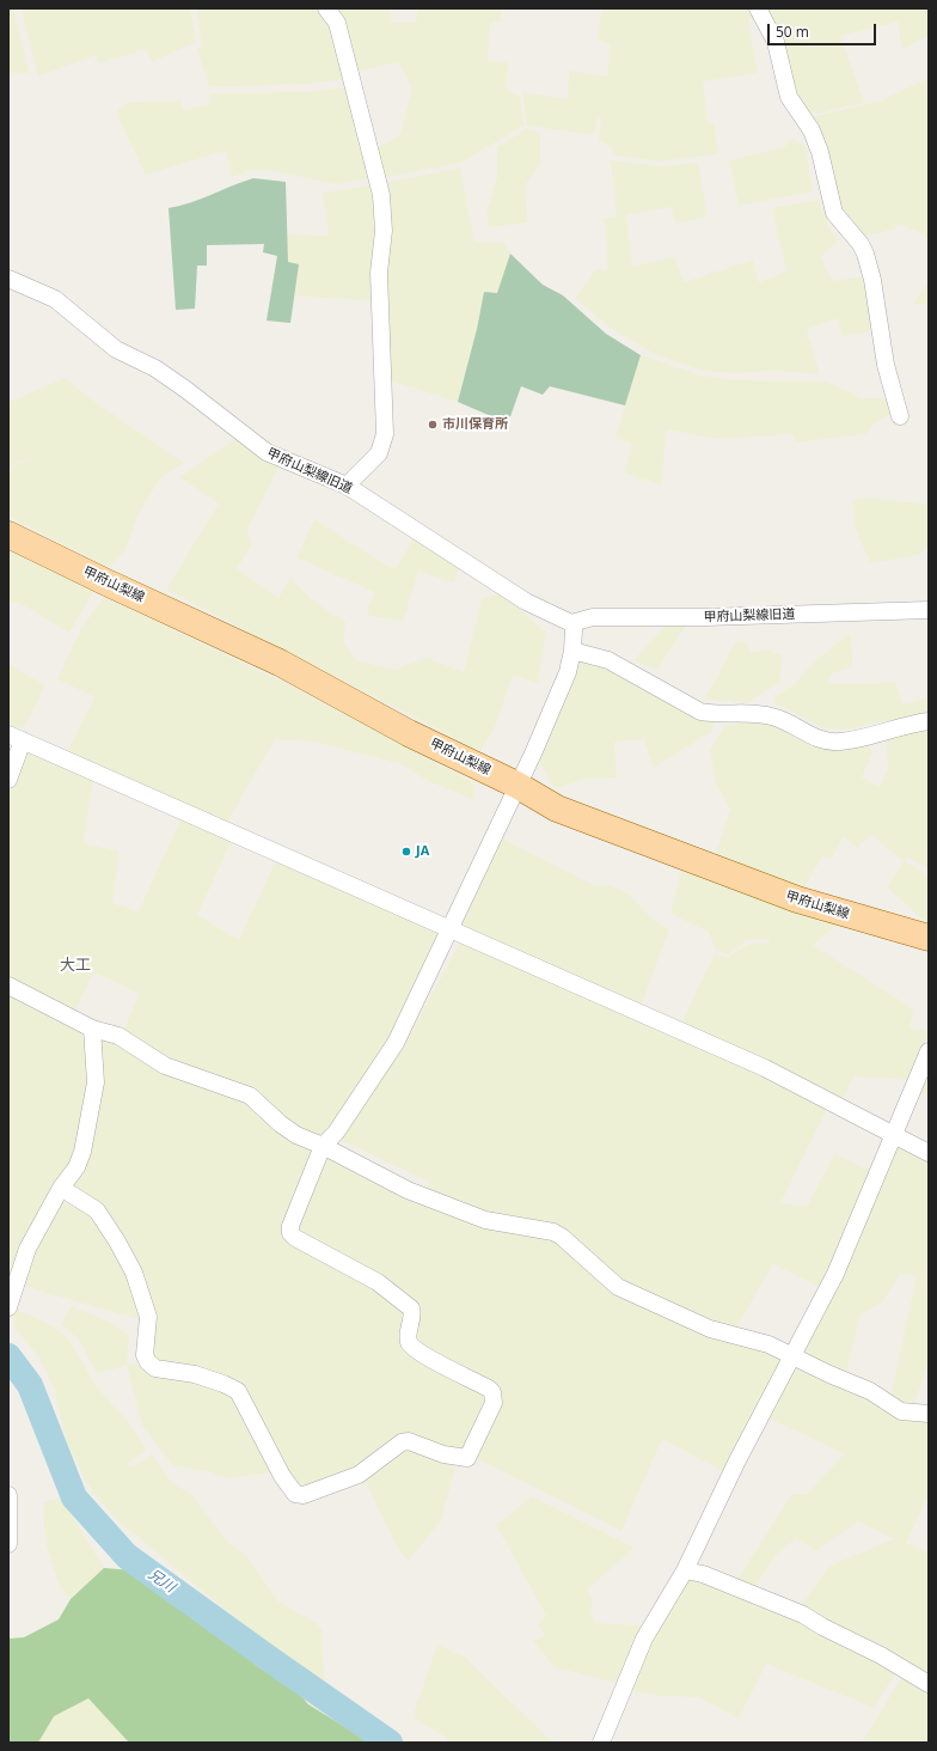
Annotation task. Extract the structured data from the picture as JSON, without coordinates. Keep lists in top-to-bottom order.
{
  "streets": {
    "main road": ["甲府山梨線"],
    "street": ["甲府山梨線旧道"]
  },
  "districts": ["大工"],
  "water": ["兄川"],
  "places": ["市川保育所", "JA"],
  "scale_bar": "50 m"
}
